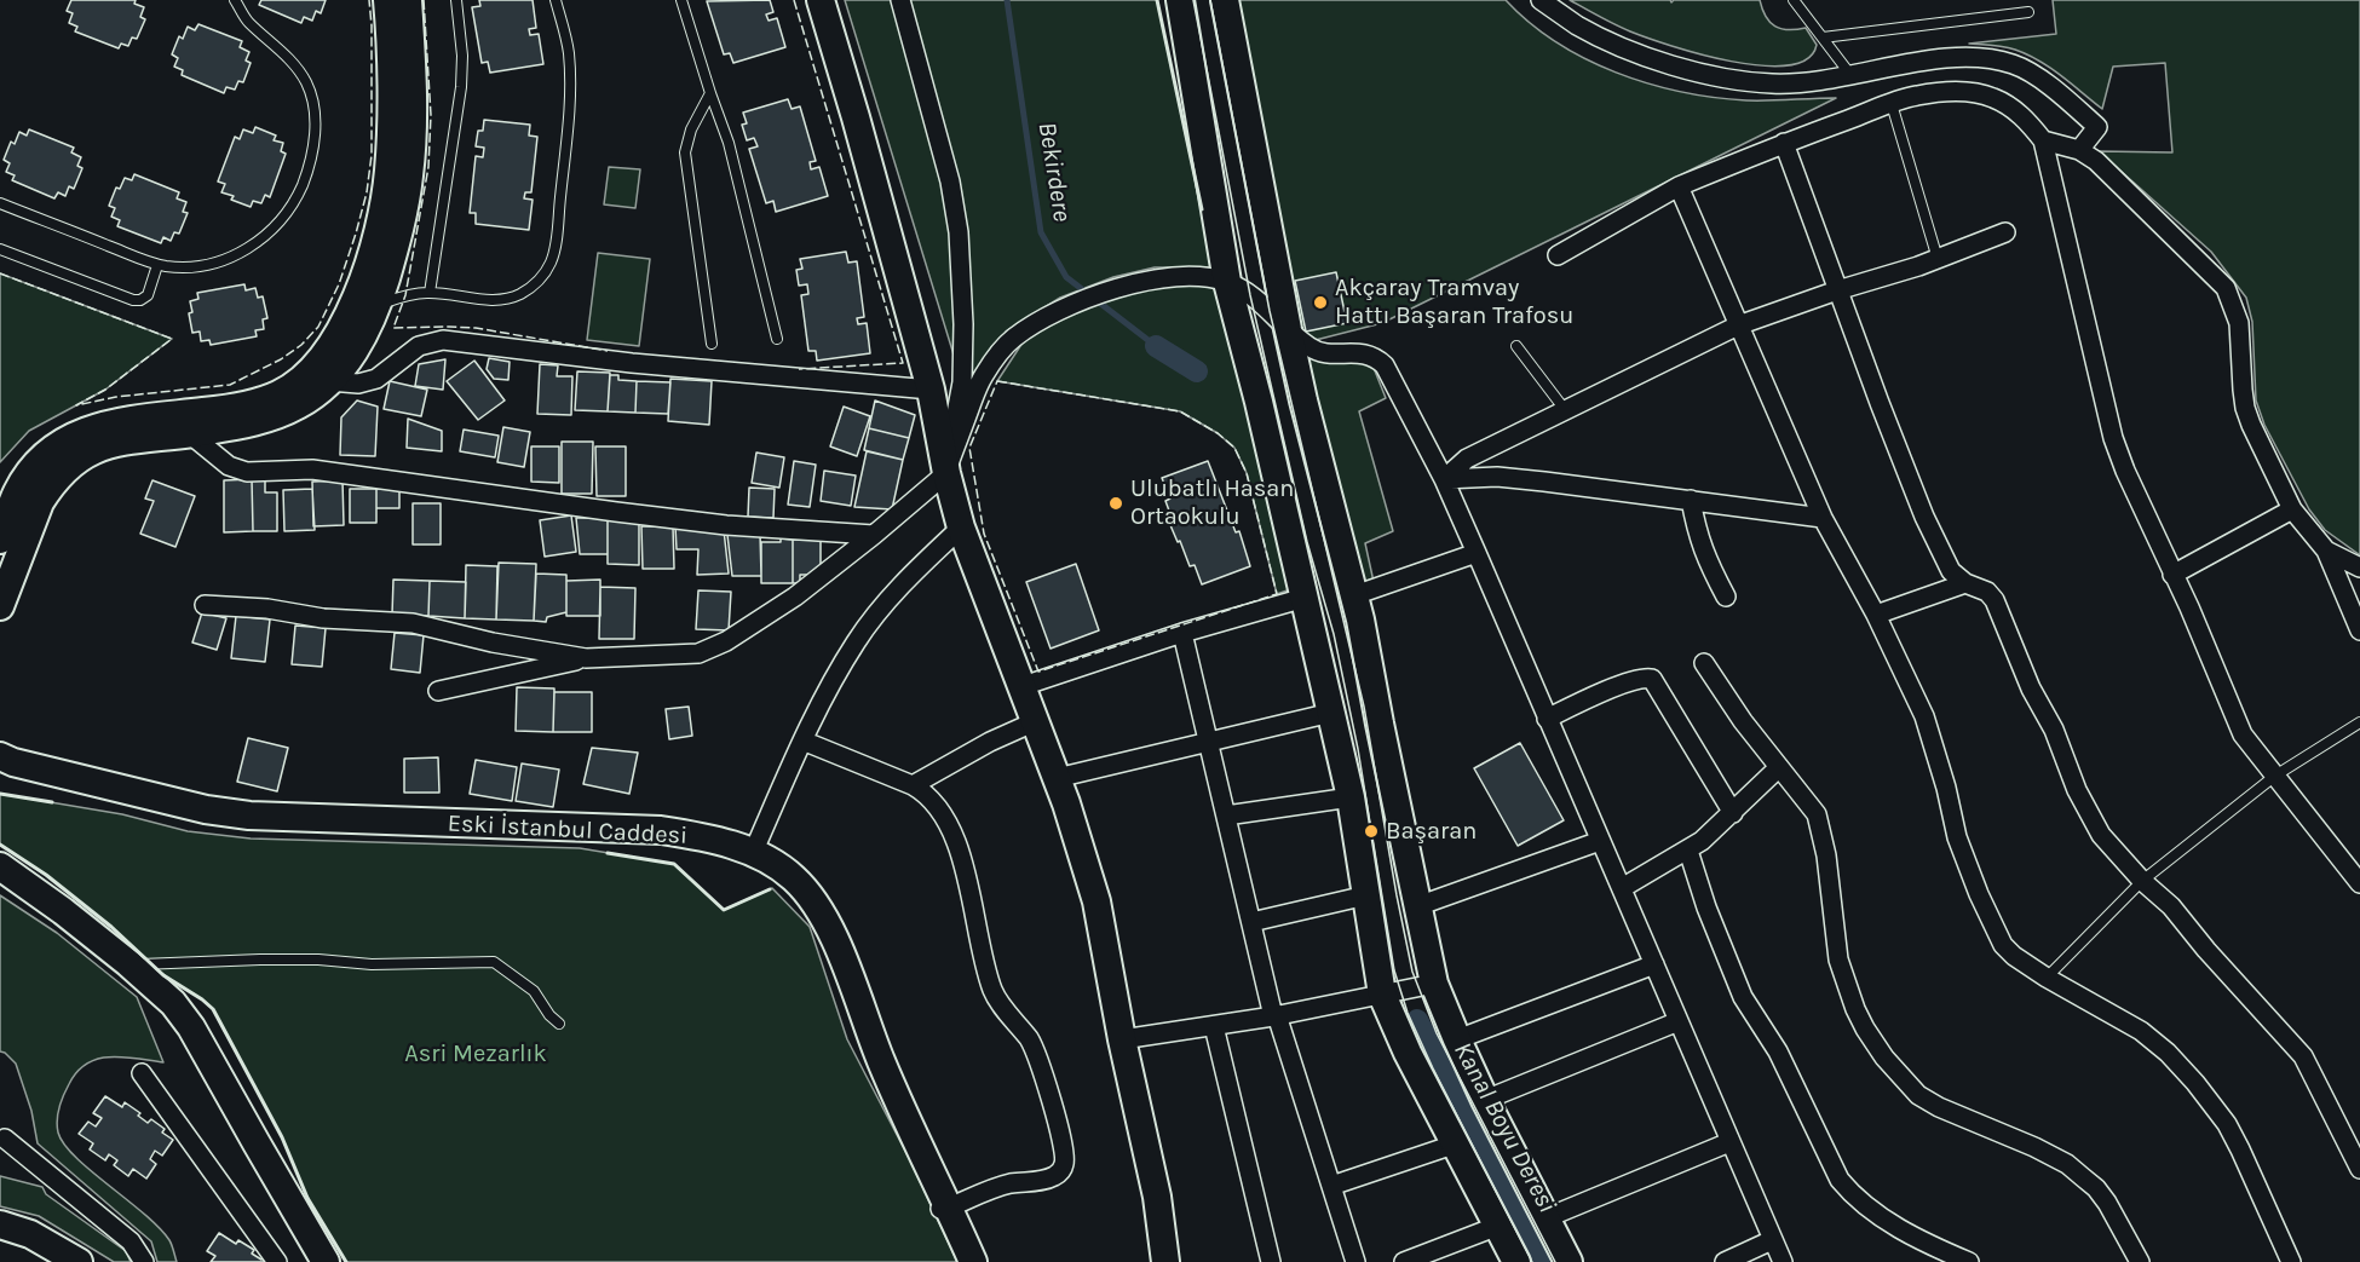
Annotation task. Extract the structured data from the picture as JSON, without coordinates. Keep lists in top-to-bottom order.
{
  "streets": {
    "main road": ["Eski İstanbul Caddesi"]
  },
  "water": ["Bekirdere", "Kanal Boyu Deresi"],
  "parks": ["Asri Mezarlık"],
  "places": ["Akçaray Tramvay Hattı Başaran Trafosu", "Ulubatlı Hasan Ortaokulu", "Başaran"]
}
